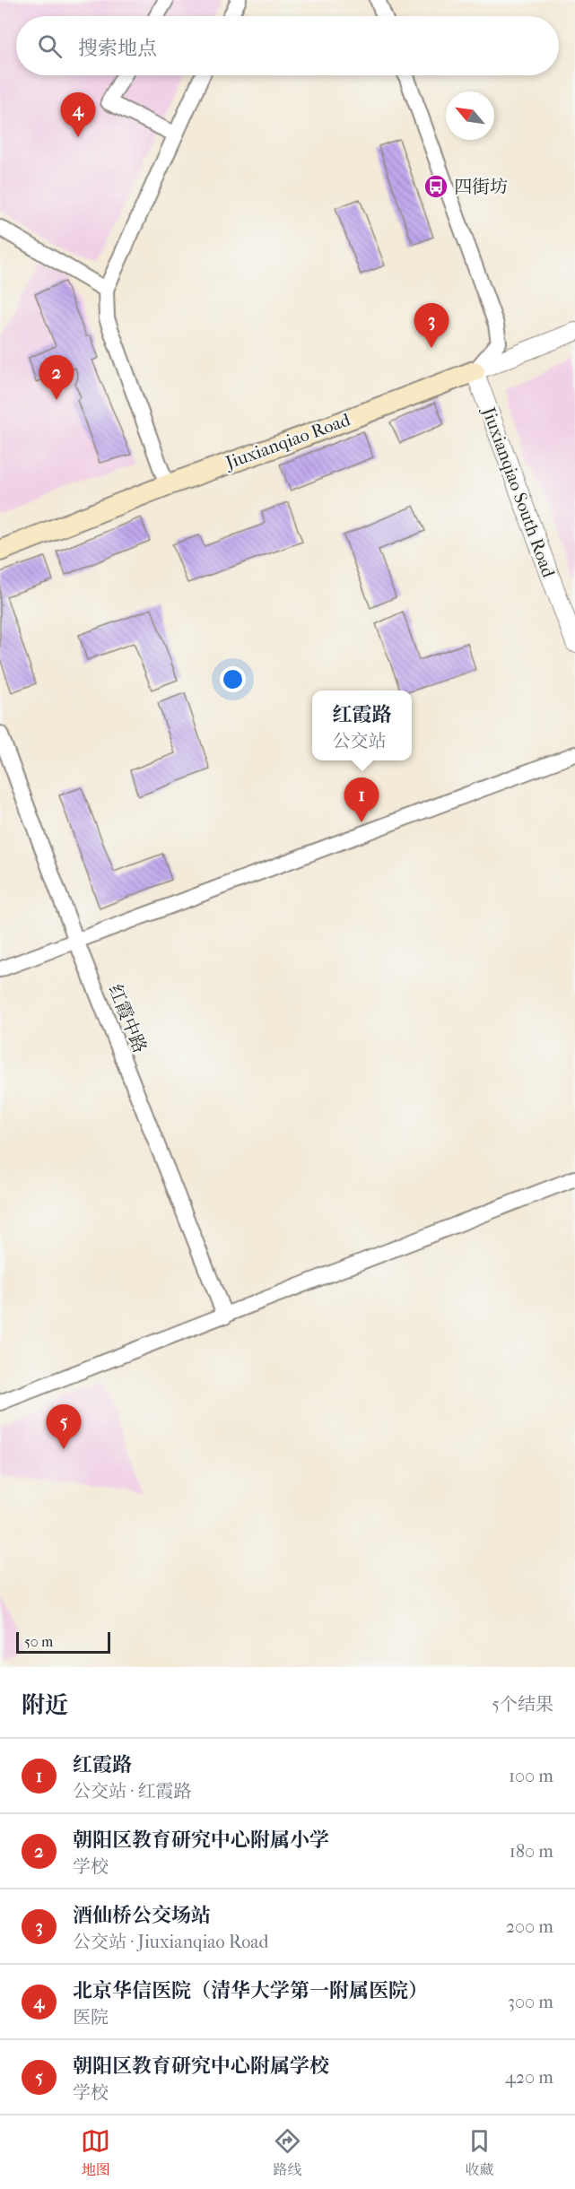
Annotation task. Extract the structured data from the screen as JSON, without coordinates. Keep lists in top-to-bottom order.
{
  "streets": {
    "main road": ["Jiuxianqiao Road"],
    "street": ["Jiuxianqiao South Road", "红霞中路"]
  },
  "crossings": [
    ["Jiuxianqiao Road", "Jiuxianqiao South Road"]
  ],
  "places": {
    "bus stop": ["四街坊"]
  },
  "scale_bar": "50 m",
  "north": "top left",
  "page": {
    "search": "搜索地点",
    "pins": [
      "4",
      "3",
      "2",
      "1",
      "5"
    ],
    "popup": ["红霞路", "公交站"],
    "scale": "50 m",
    "heading": ["附近", "5个结果"],
    "list": [
      {
        "mark": "1",
        "name": "红霞路",
        "note": "公交站 · 红霞路",
        "value": "100 m"
      },
      {
        "mark": "2",
        "name": "朝阳区教育研究中心附属小学",
        "note": "学校",
        "value": "180 m"
      },
      {
        "mark": "3",
        "name": "酒仙桥公交场站",
        "note": "公交站 · Jiuxianqiao Road",
        "value": "200 m"
      },
      {
        "mark": "4",
        "name": "北京华信医院（清华大学第一附属医院）",
        "note": "医院",
        "value": "300 m"
      },
      {
        "mark": "5",
        "name": "朝阳区教育研究中心附属学校",
        "note": "学校",
        "value": "420 m"
      }
    ],
    "nav": ["地图", "路线", "收藏"]
  }
}
